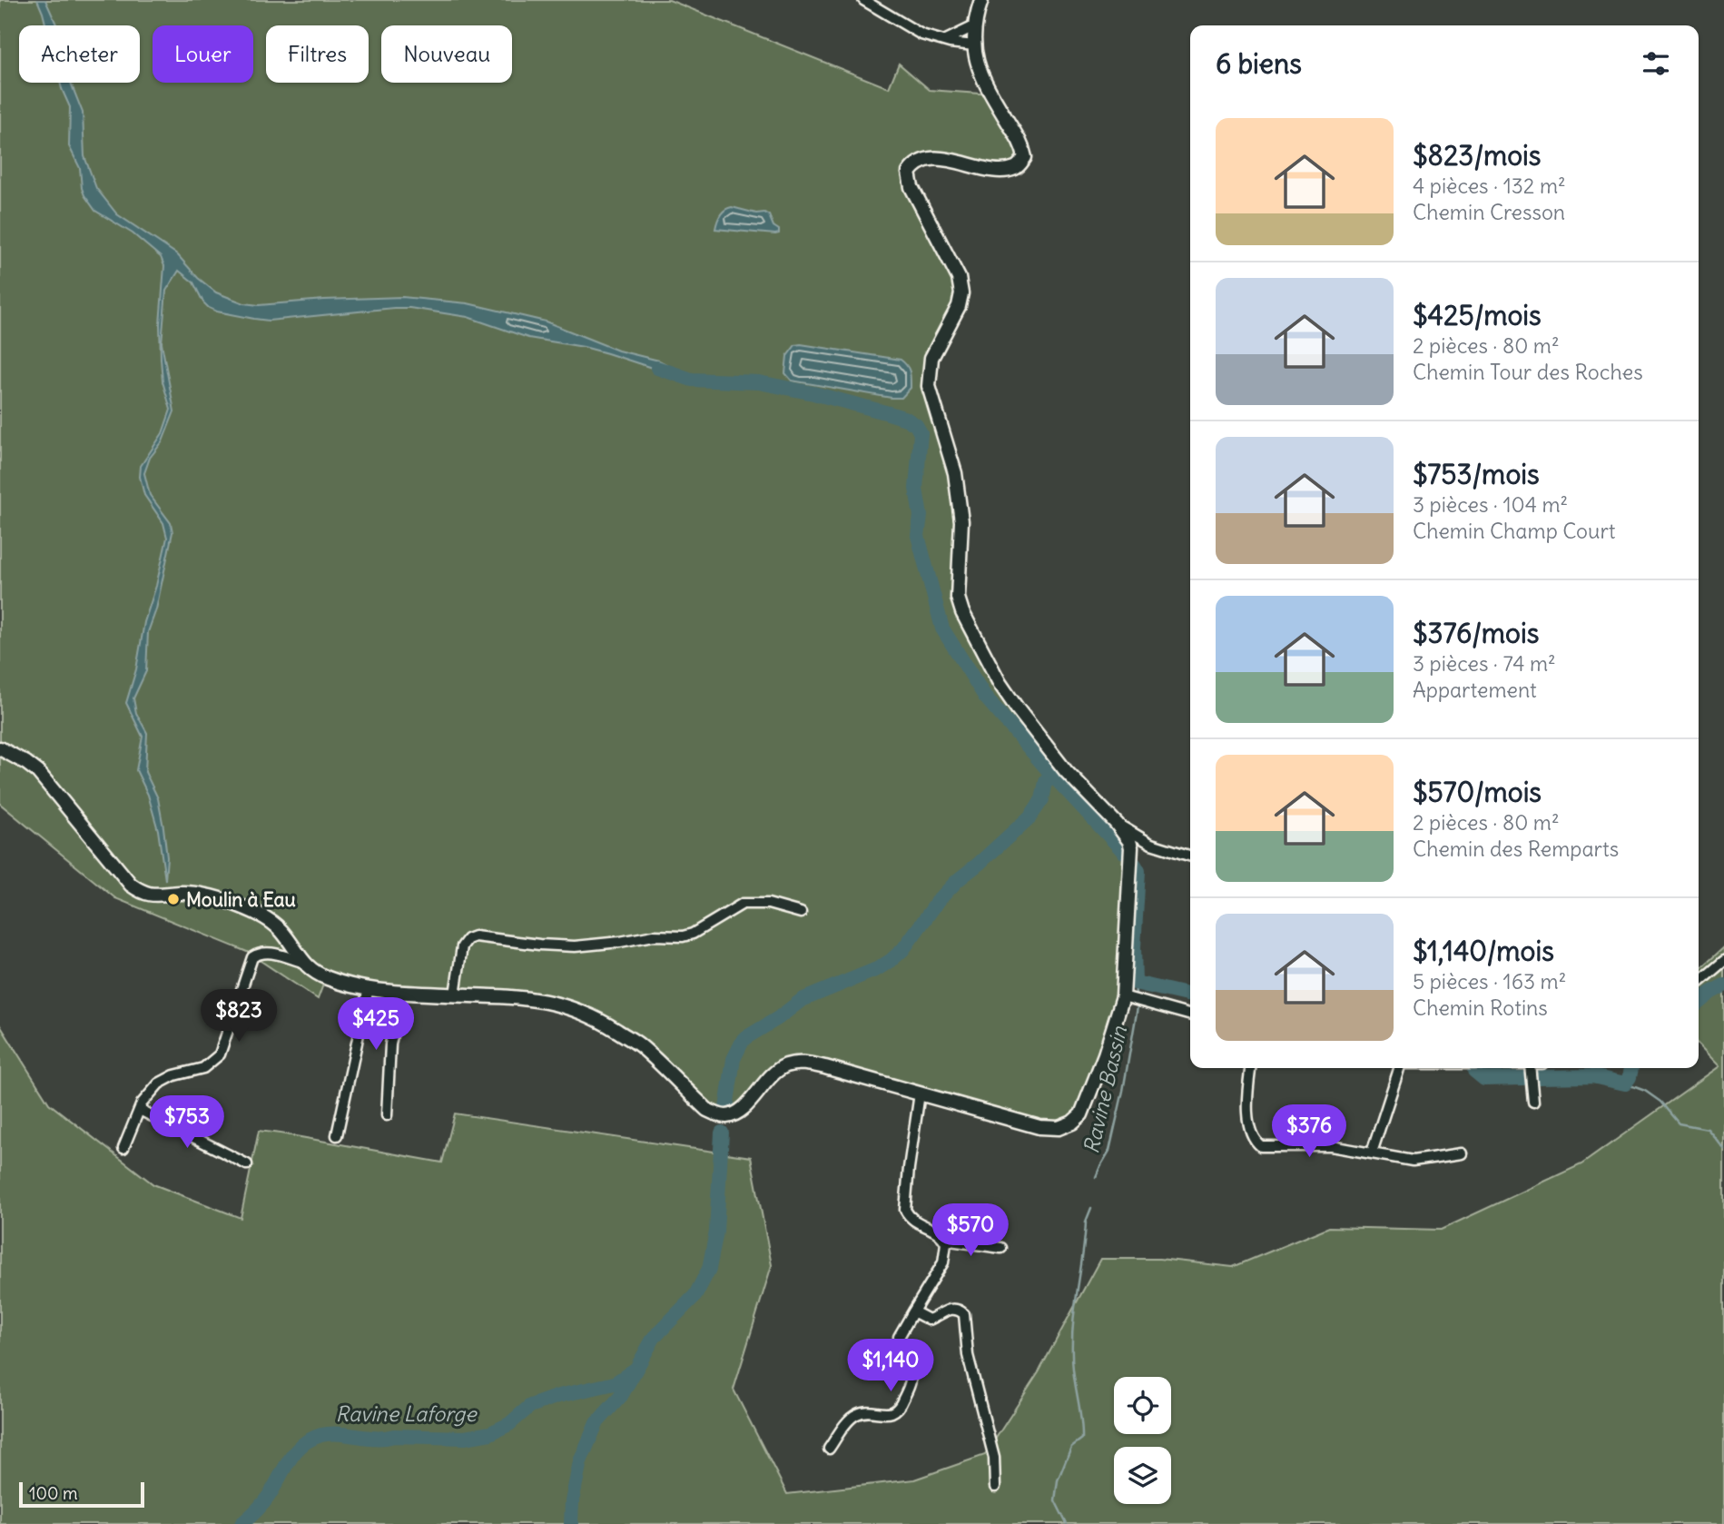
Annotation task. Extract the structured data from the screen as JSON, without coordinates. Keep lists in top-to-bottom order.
{
  "water": ["Ravine Bassin", "Ravine Laforge"],
  "places": ["Moulin à Eau"],
  "scale_bar": "100 m",
  "page": {
    "chip": [
      "Acheter",
      "Louer",
      "Filtres",
      "Nouveau"
    ],
    "heading": "6 biens",
    "list": [
      {
        "name": "$823/mois",
        "note": "4 pièces · 132 m² · Chemin Cresson"
      },
      {
        "name": "$425/mois",
        "note": "2 pièces · 80 m² · Chemin Tour des Roches"
      },
      {
        "name": "$753/mois",
        "note": "3 pièces · 104 m² · Chemin Champ Court"
      },
      {
        "name": "$376/mois",
        "note": "3 pièces · 74 m² · Appartement"
      },
      {
        "name": "$570/mois",
        "note": "2 pièces · 80 m² · Chemin des Remparts"
      },
      {
        "name": "$1,140/mois",
        "note": "5 pièces · 163 m² · Chemin Rotins"
      }
    ],
    "price": [
      "$823",
      "$425",
      "$753",
      "$376",
      "$570",
      "$1,140"
    ],
    "scale": "100 m"
  }
}
